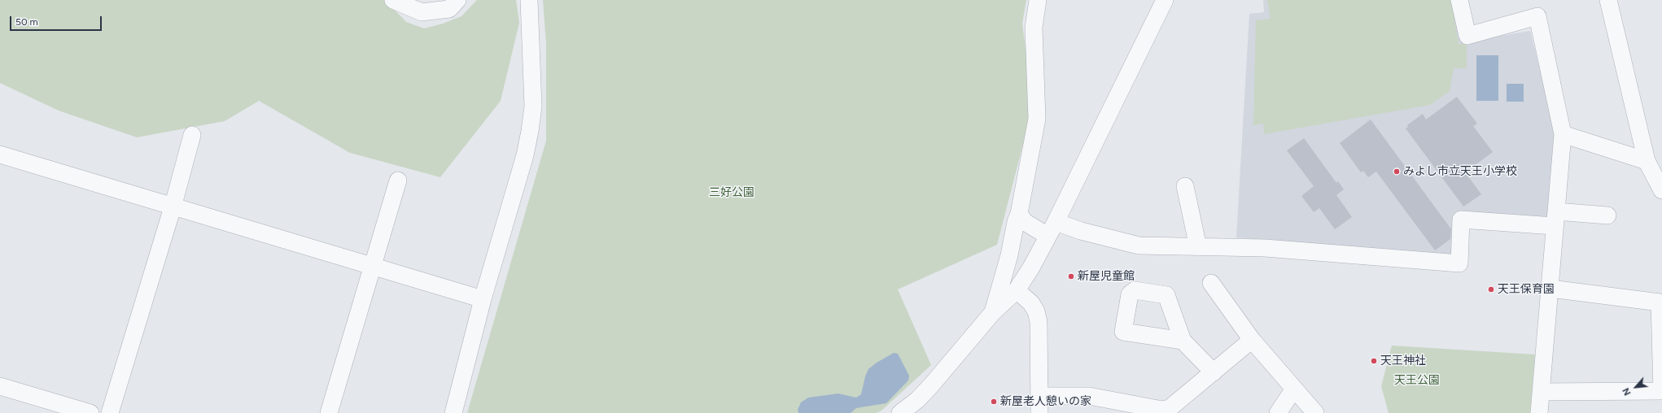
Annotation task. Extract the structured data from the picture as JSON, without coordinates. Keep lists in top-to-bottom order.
{
  "parks": ["三好公園", "天王公園"],
  "places": [
    "みよし市立天王小学校",
    "新屋児童館",
    "天王保育園",
    "天王神社",
    "新屋老人憩いの家"
  ],
  "scale_bar": "50 m",
  "north": "bottom left"
}
